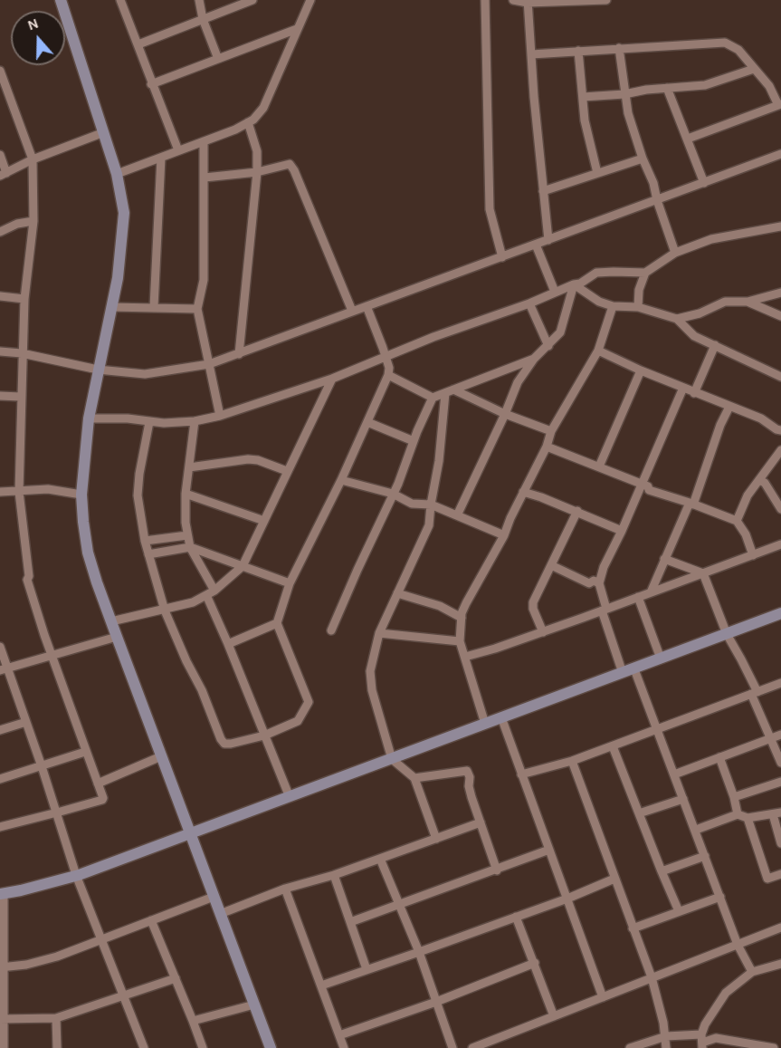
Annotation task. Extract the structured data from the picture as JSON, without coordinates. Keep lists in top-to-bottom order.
{
  "north": "top"
}
